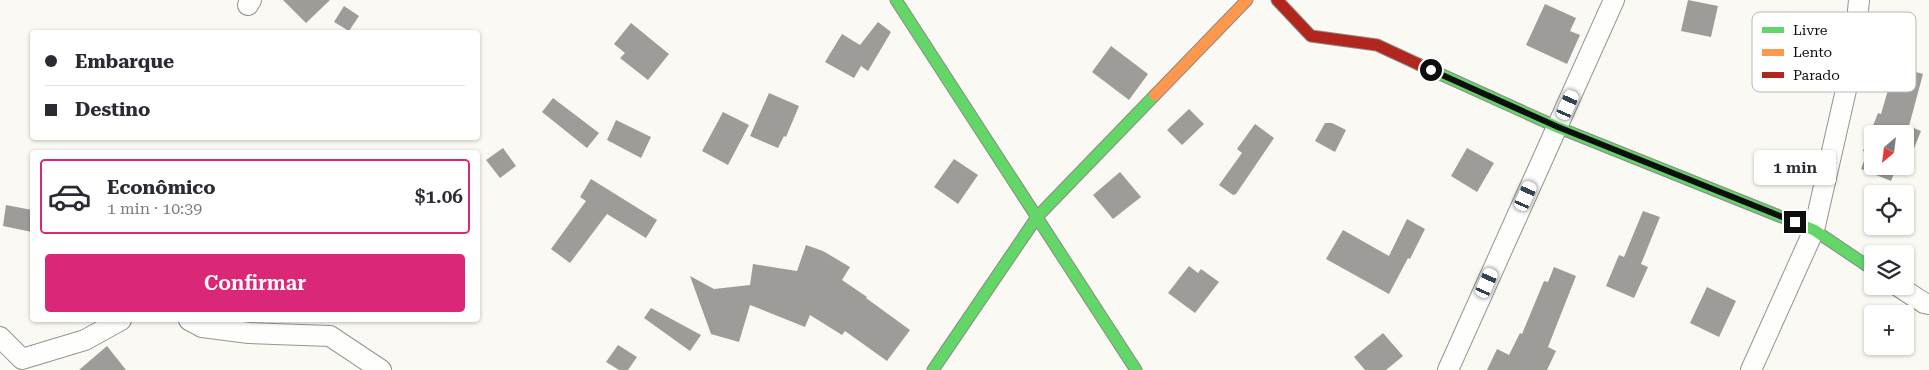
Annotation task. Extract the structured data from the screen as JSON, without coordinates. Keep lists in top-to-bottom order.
{
  "legend": ["Livre", "Lento", "Parado"],
  "north": "bottom left",
  "page": {
    "banner": ["Embarque", "Destino"],
    "map_buttons": "+",
    "bubble": "1 min",
    "list": [
      {
        "name": "Econômico",
        "note": "1 min · 10:39",
        "value": "$1.06"
      }
    ],
    "buttons": "Confirmar"
  }
}
